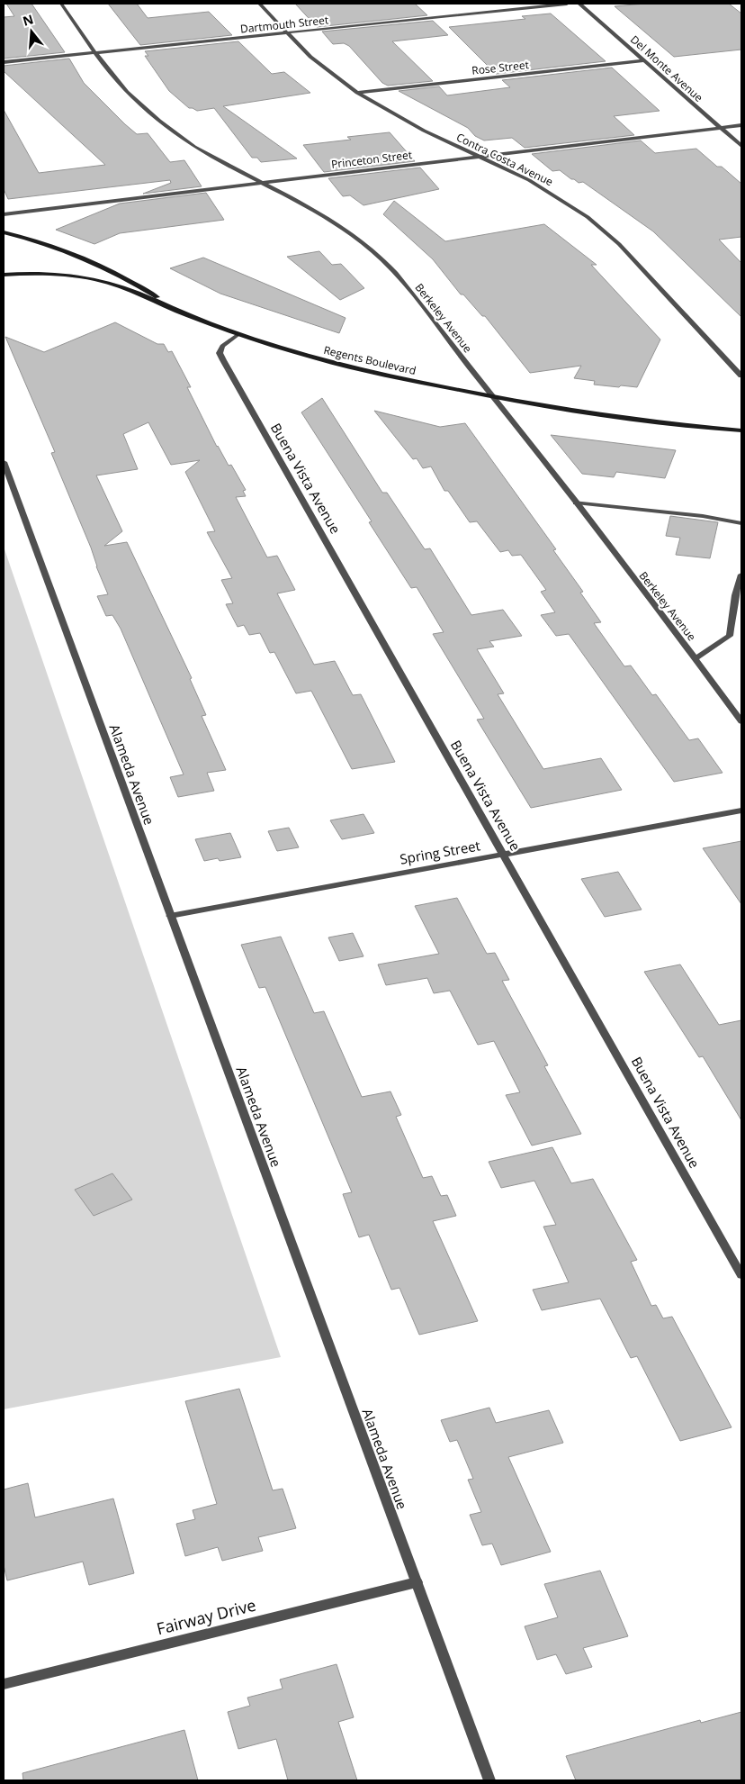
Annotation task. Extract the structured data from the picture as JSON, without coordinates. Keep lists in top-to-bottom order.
{
  "streets": {
    "main road": ["Regents Boulevard"],
    "street": [
      "Dartmouth Street",
      "Rose Street",
      "Del Monte Avenue",
      "Princeton Street",
      "Contra Costa Avenue",
      "Berkeley Avenue",
      "Buena Vista Avenue",
      "Alameda Avenue",
      "Spring Street",
      "Fairway Drive"
    ]
  },
  "crossings": [
    ["Dartmouth Street", "Contra Costa Avenue"],
    ["Dartmouth Street", "Berkeley Avenue"],
    ["Rose Street", "Del Monte Avenue"],
    ["Rose Street", "Contra Costa Avenue"],
    ["Del Monte Avenue", "Princeton Street"],
    ["Princeton Street", "Contra Costa Avenue"],
    ["Princeton Street", "Berkeley Avenue"],
    ["Berkeley Avenue", "Regents Boulevard"],
    ["Regents Boulevard", "Buena Vista Avenue"],
    ["Buena Vista Avenue", "Spring Street"],
    ["Alameda Avenue", "Spring Street"],
    ["Alameda Avenue", "Fairway Drive"]
  ],
  "north": "top"
}
